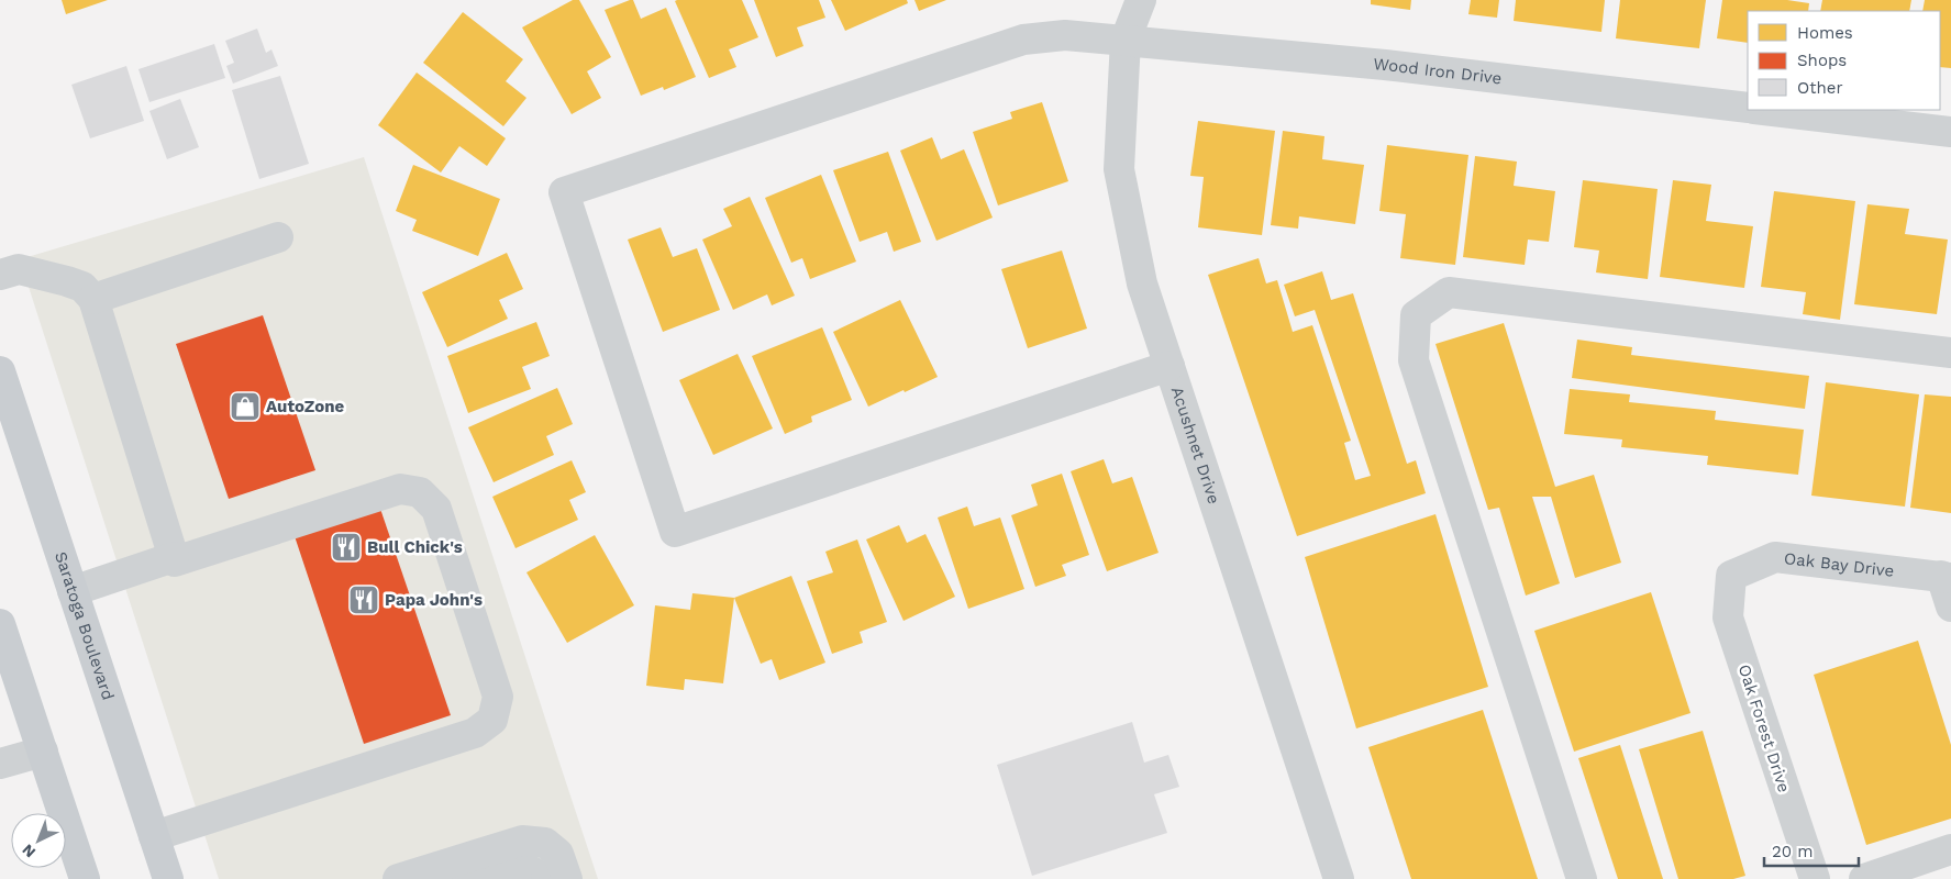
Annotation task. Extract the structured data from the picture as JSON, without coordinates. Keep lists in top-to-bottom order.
{
  "streets": {
    "main road": ["Saratoga Boulevard"],
    "street": [
      "Wood Iron Drive",
      "Acushnet Drive",
      "Oak Bay Drive",
      "Oak Forest Drive"
    ]
  },
  "crossings": [
    ["Wood Iron Drive", "Acushnet Drive"],
    ["Oak Bay Drive", "Oak Forest Drive"]
  ],
  "places": {
    "shop": ["AutoZone"],
    "restaurant": ["Bull Chick's", "Papa John's"]
  },
  "legend": ["Homes", "Shops", "Other"],
  "scale_bar": "20 m",
  "north": "bottom left"
}
